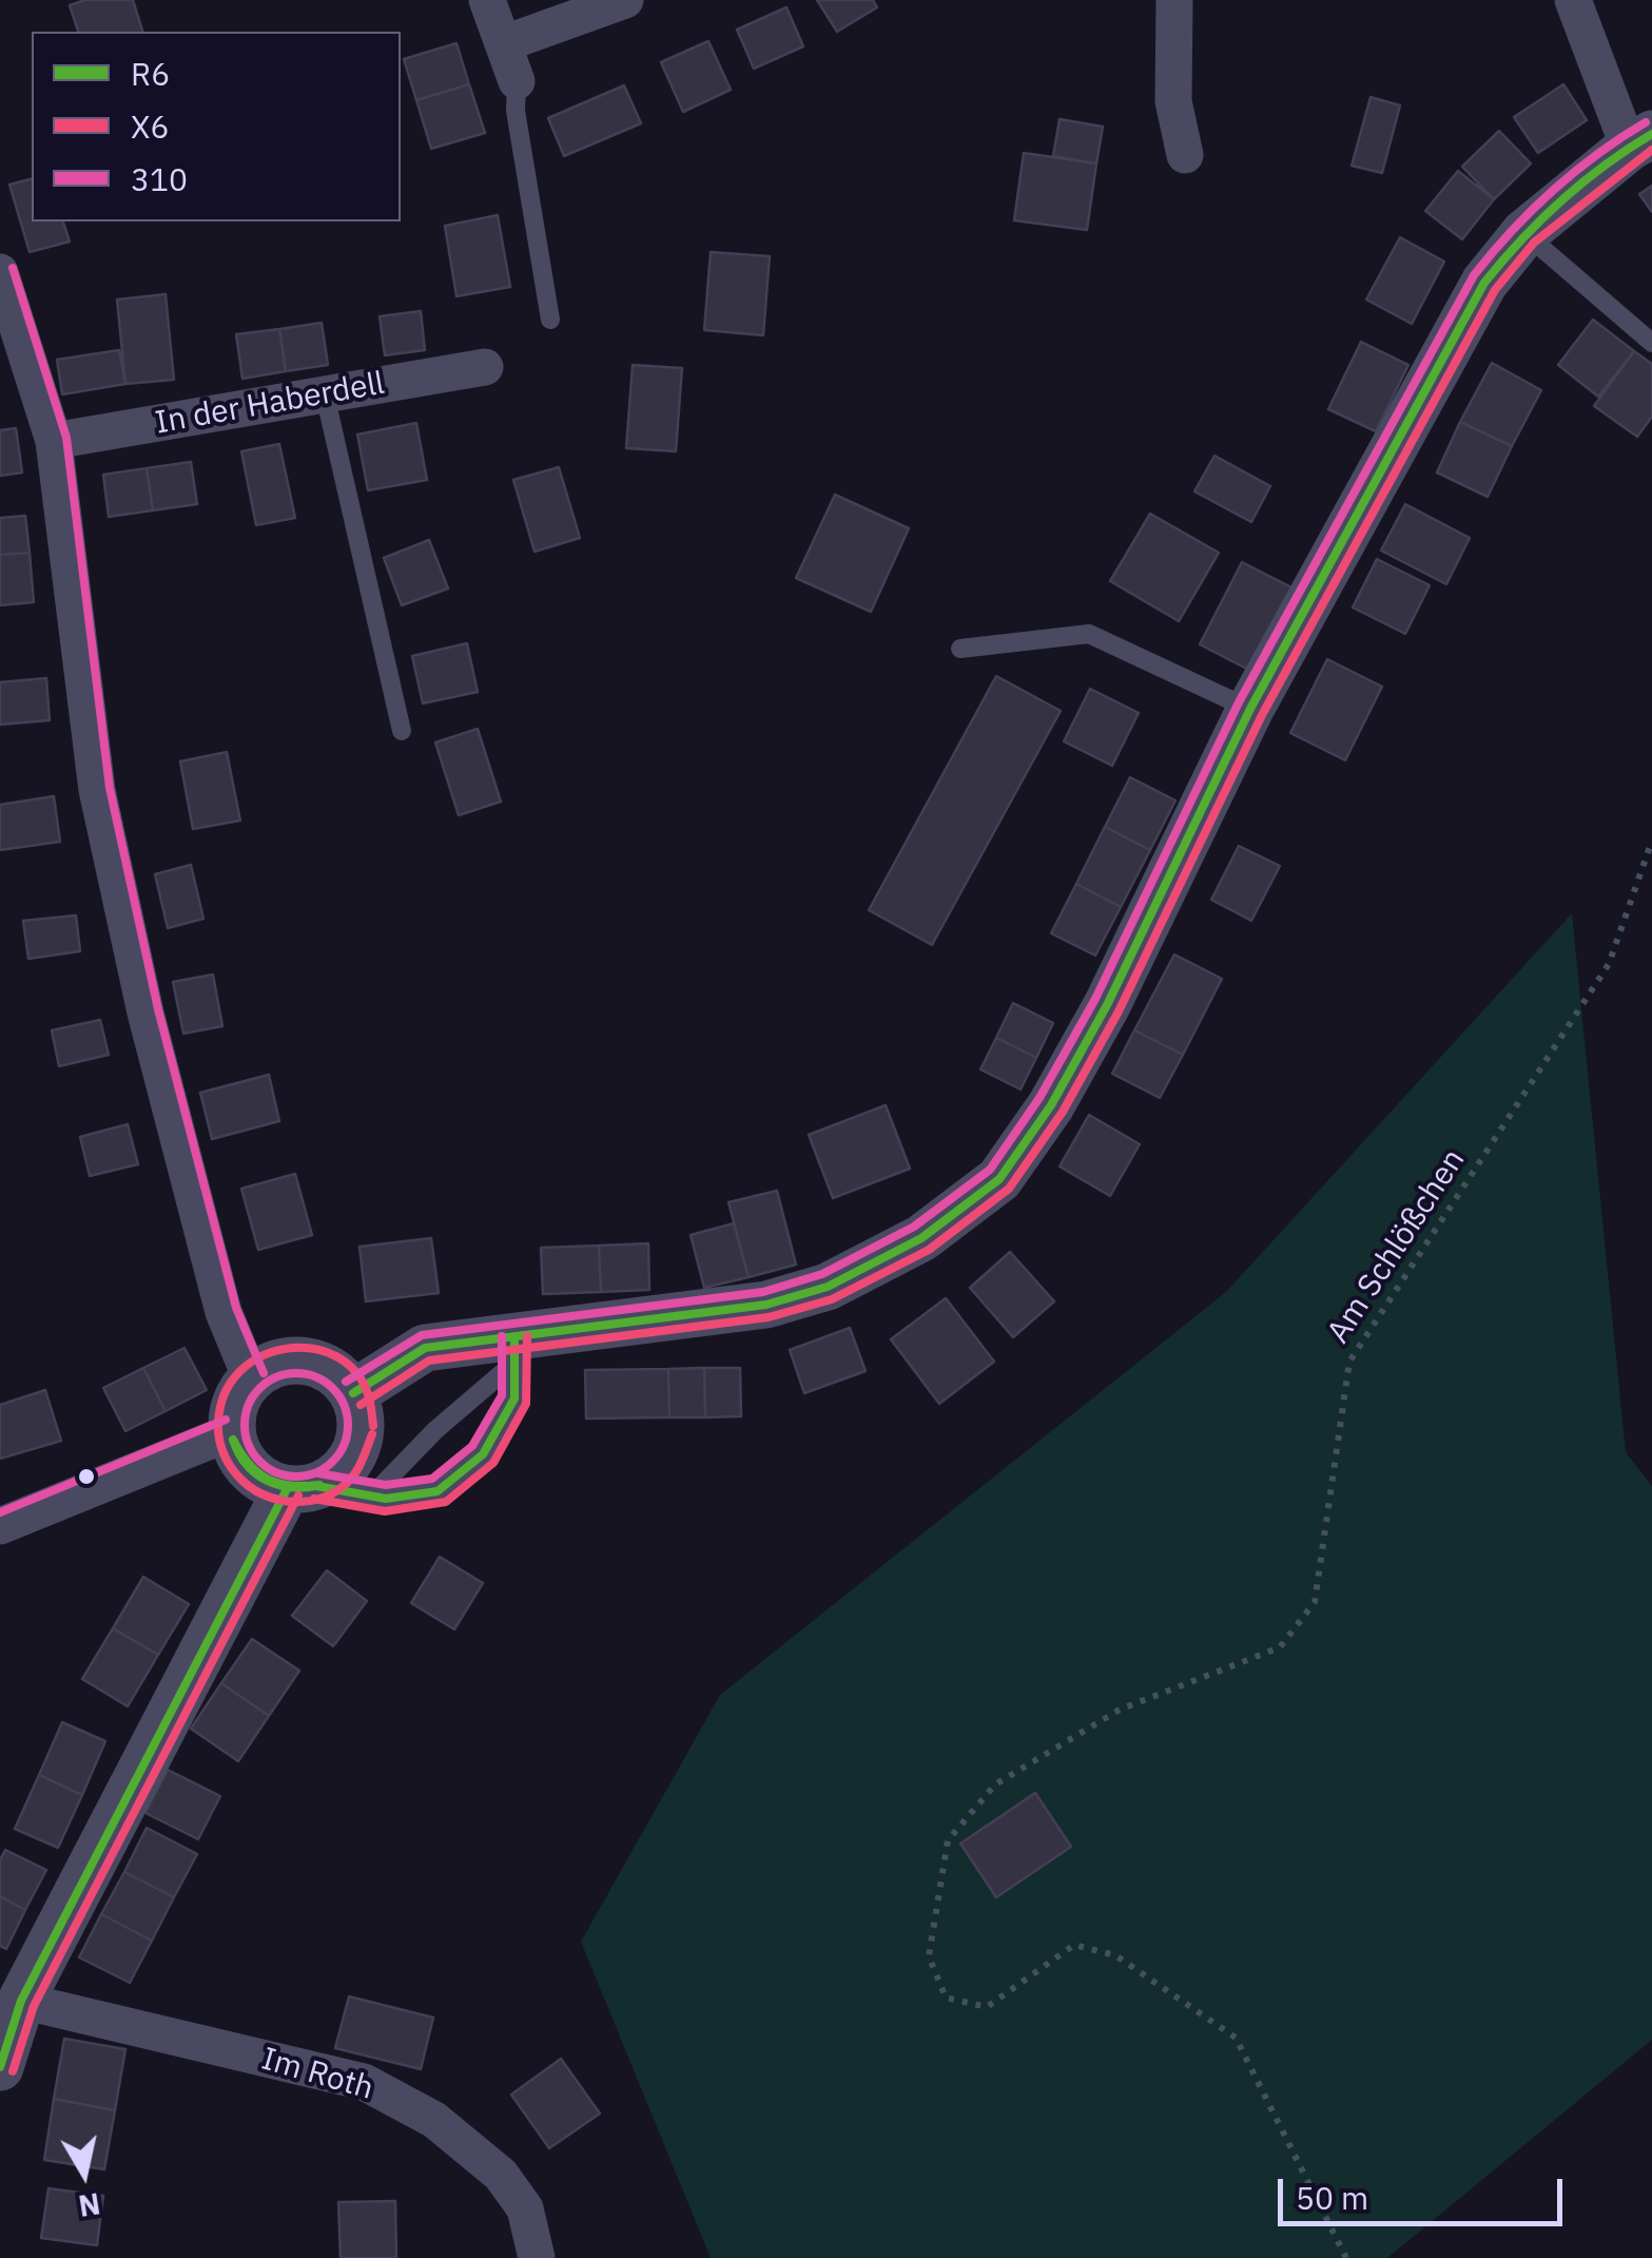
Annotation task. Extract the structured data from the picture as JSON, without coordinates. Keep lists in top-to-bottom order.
{
  "streets": {
    "street": ["In der Haberdell", "Im Roth"],
    "path": ["Am Schlößchen"]
  },
  "lines": ["transit line 310", "transit line R6", "transit line X6"],
  "legend": ["R6", "X6", "310"],
  "scale_bar": "50 m",
  "north": "bottom"
}
